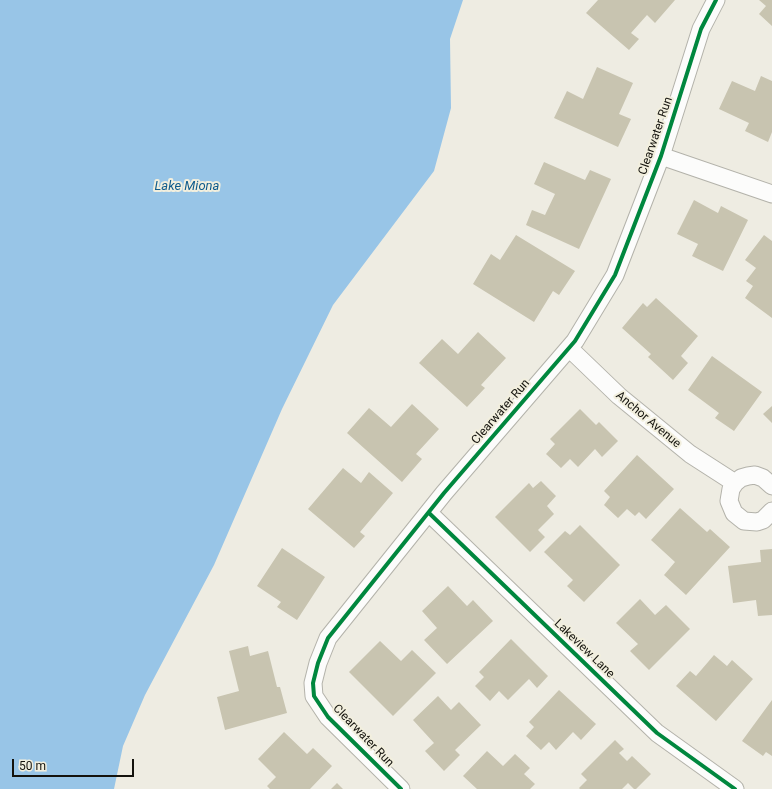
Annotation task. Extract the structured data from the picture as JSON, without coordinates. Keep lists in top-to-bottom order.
{
  "streets": {
    "street": ["Clearwater Run", "Anchor Avenue", "Lakeview Lane"]
  },
  "crossings": [
    ["Clearwater Run", "Anchor Avenue"],
    ["Clearwater Run", "Lakeview Lane"]
  ],
  "water": ["Lake Miona"],
  "scale_bar": "50 m"
}
